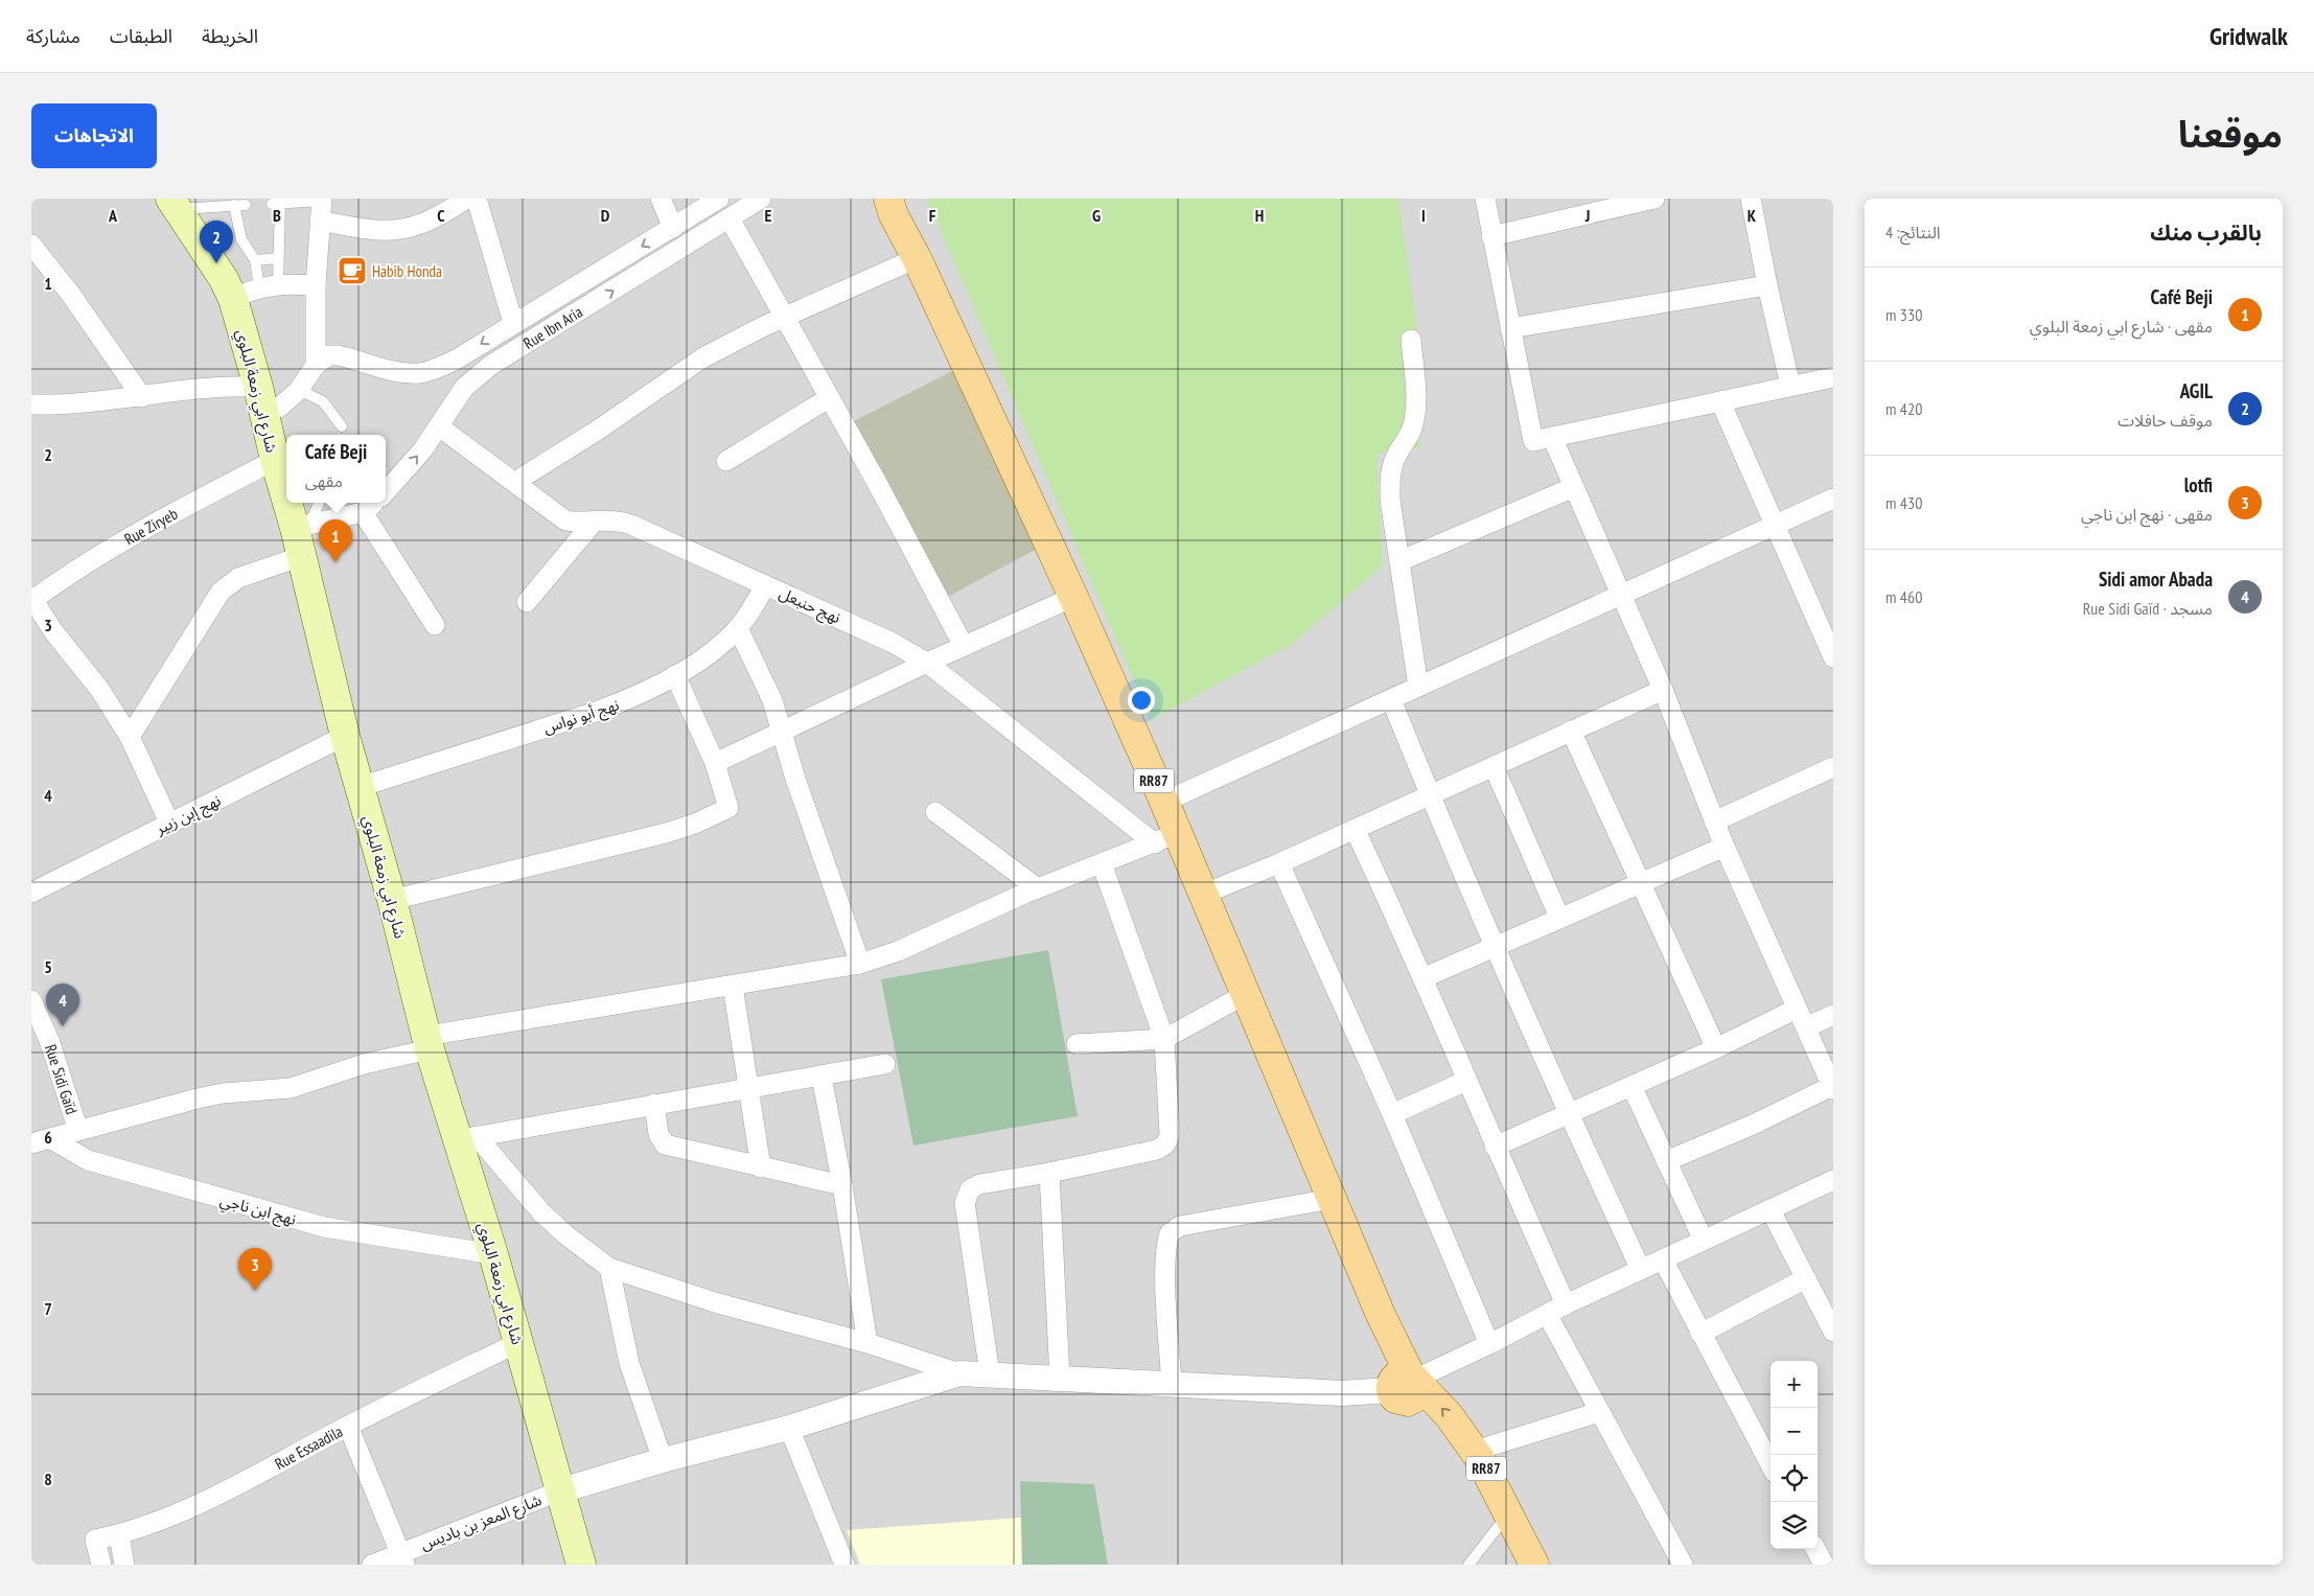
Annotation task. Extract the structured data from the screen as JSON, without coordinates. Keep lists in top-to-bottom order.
{
  "streets": {
    "main road": ["شارع ابي زمعة البلوي", "RR87"],
    "street": [
      "Rue Ibn Aria",
      "Rue Ziryeb",
      "نهج حنبعل",
      "نهج أبو نواس",
      "نهج إبن زبير",
      "Rue Sidi Gaïd",
      "نهج ابن ناجي",
      "Rue Essaadila",
      "شارع المعز بن باديس"
    ]
  },
  "crossings": [
    ["Rue Ibn Aria", "شارع ابي زمعة البلوي"],
    ["Rue Ibn Aria", "نهج حنبعل"],
    ["شارع ابي زمعة البلوي", "Rue Ziryeb"],
    ["شارع ابي زمعة البلوي", "نهج أبو نواس"],
    ["شارع ابي زمعة البلوي", "نهج إبن زبير"],
    ["شارع ابي زمعة البلوي", "نهج ابن ناجي"],
    ["شارع ابي زمعة البلوي", "Rue Essaadila"],
    ["شارع ابي زمعة البلوي", "شارع المعز بن باديس"],
    ["نهج حنبعل", "نهج أبو نواس"],
    ["نهج حنبعل", "RR87"]
  ],
  "places": {
    "cafe": ["Habib Honda"]
  },
  "page": {
    "header": "Gridwalk",
    "nav": ["الخريطة", "الطبقات", "مشاركة"],
    "title": "موقعنا",
    "buttons": "الاتجاهات",
    "heading": ["بالقرب منك", "النتائج: 4"],
    "pins": [
      "2",
      "1",
      "4",
      "3"
    ],
    "list": [
      {
        "mark": "1",
        "name": "Café Beji",
        "note": "مقهى · شارع ابي زمعة البلوي",
        "value": "330 m"
      },
      {
        "mark": "2",
        "name": "AGIL",
        "note": "موقف حافلات",
        "value": "420 m"
      },
      {
        "mark": "3",
        "name": "lotfi",
        "note": "مقهى · نهج ابن ناجي",
        "value": "430 m"
      },
      {
        "mark": "4",
        "name": "Sidi amor Abada",
        "note": "مسجد · Rue Sidi Gaïd",
        "value": "460 m"
      }
    ],
    "popup": ["Café Beji", "مقهى"],
    "map_buttons": ["+", "−"]
  },
  "grid": {
    "columns": [
      "A",
      "B",
      "C",
      "D",
      "E",
      "F",
      "G",
      "H",
      "I",
      "J",
      "K"
    ],
    "rows": [
      "1",
      "2",
      "3",
      "4",
      "5",
      "6",
      "7",
      "8"
    ]
  }
}
